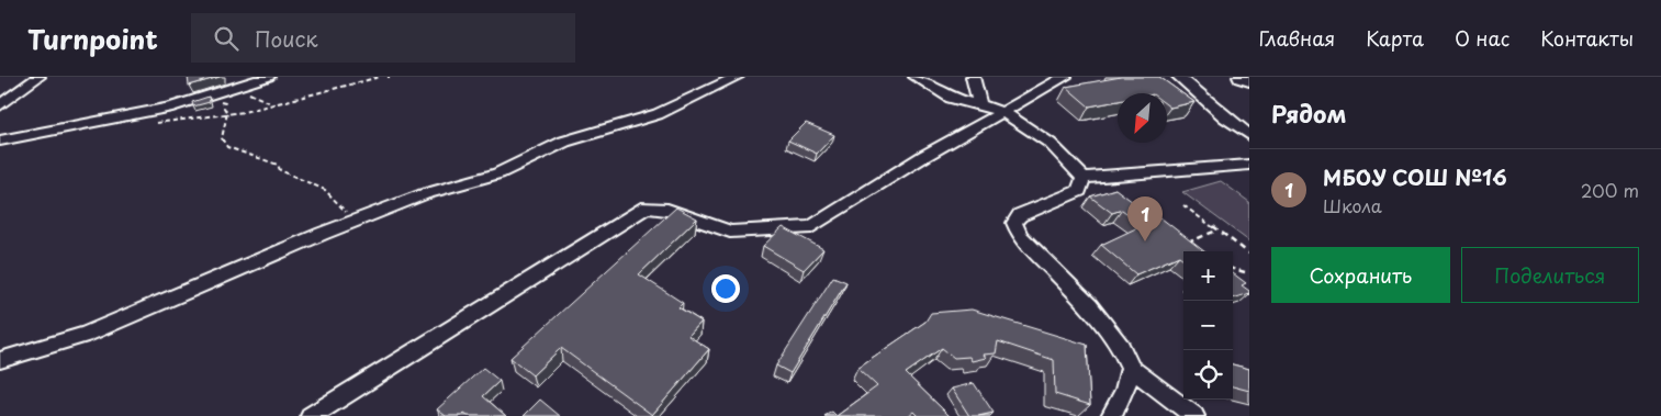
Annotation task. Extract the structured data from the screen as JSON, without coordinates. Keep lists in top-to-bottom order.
{
  "north": "bottom left",
  "page": {
    "header": "Turnpoint",
    "search": "Поиск",
    "nav": [
      "Главная",
      "Карта",
      "О нас",
      "Контакты"
    ],
    "heading": "Рядом",
    "list": [
      {
        "mark": "1",
        "name": "МБОУ СОШ №16",
        "note": "Школа",
        "value": "200 m"
      }
    ],
    "pins": "1",
    "buttons": ["Сохранить", "Поделиться"],
    "map_buttons": ["+", "−"]
  }
}
